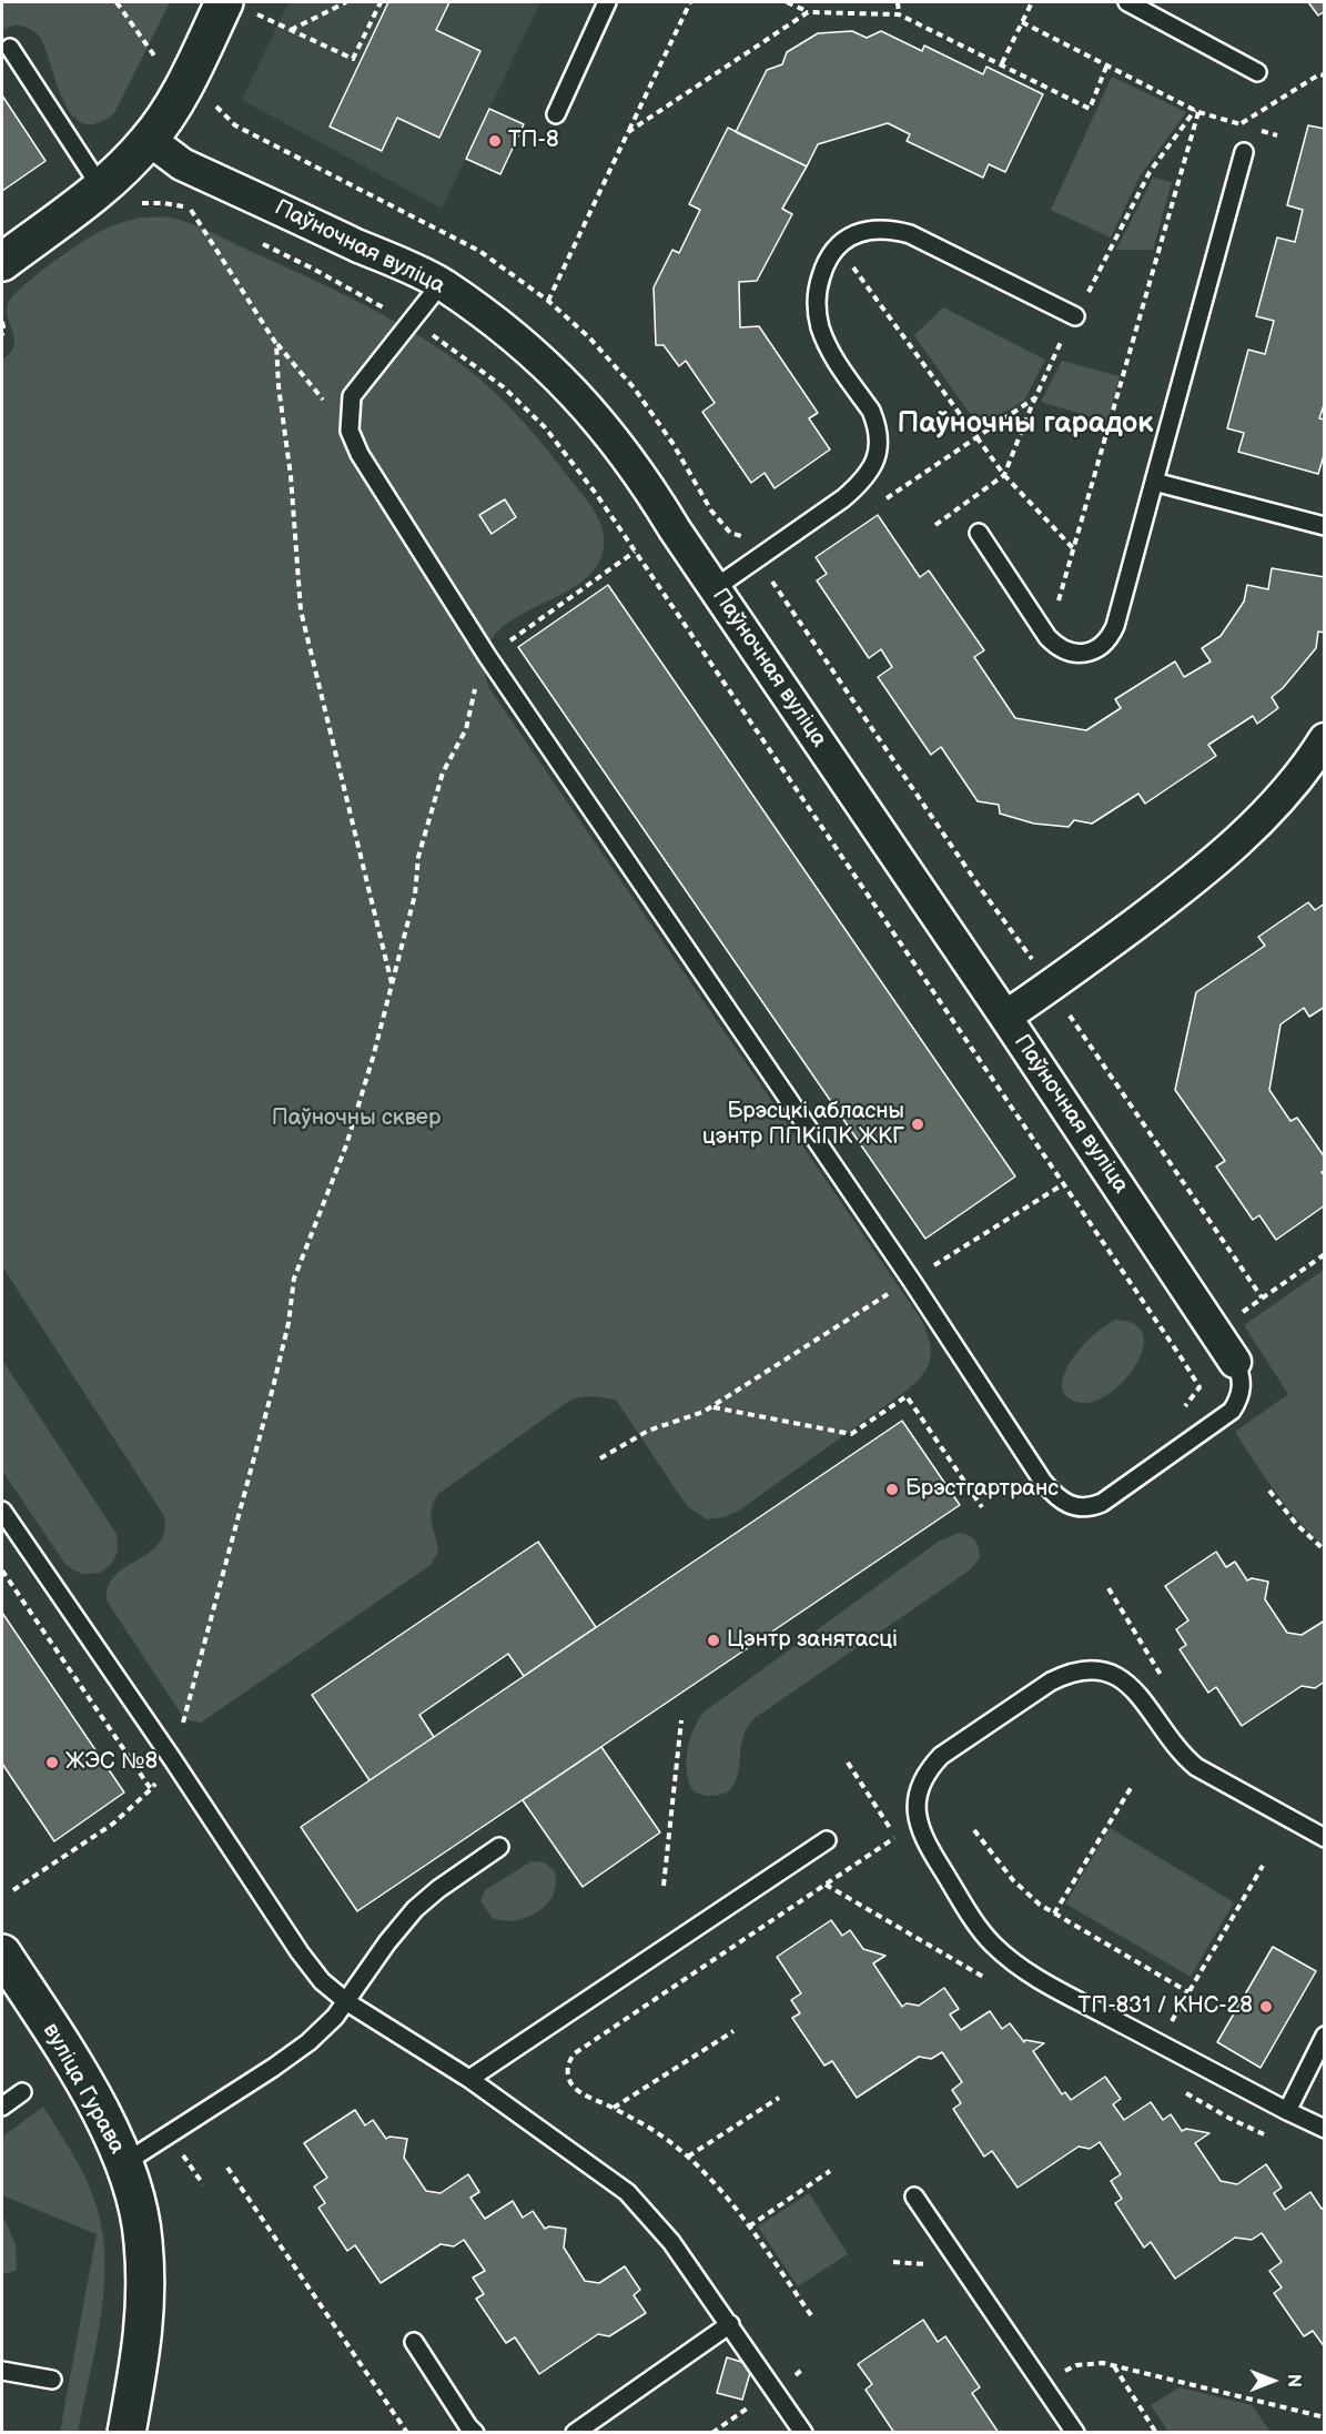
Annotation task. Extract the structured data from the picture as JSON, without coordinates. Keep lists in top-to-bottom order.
{
  "streets": {
    "street": ["Паўночная вуліца", "вуліца Гурава"]
  },
  "districts": ["Паўночны гарадок"],
  "parks": ["Паўночны сквер"],
  "places": [
    "ТП-8",
    "Брэсцкі абласны цэнтр ППКіПК ЖКГ",
    "Брэстгартранс",
    "Цэнтр занятасці",
    "ЖЭС №8",
    "ТП-831 / КНС-28"
  ],
  "north": "right"
}
